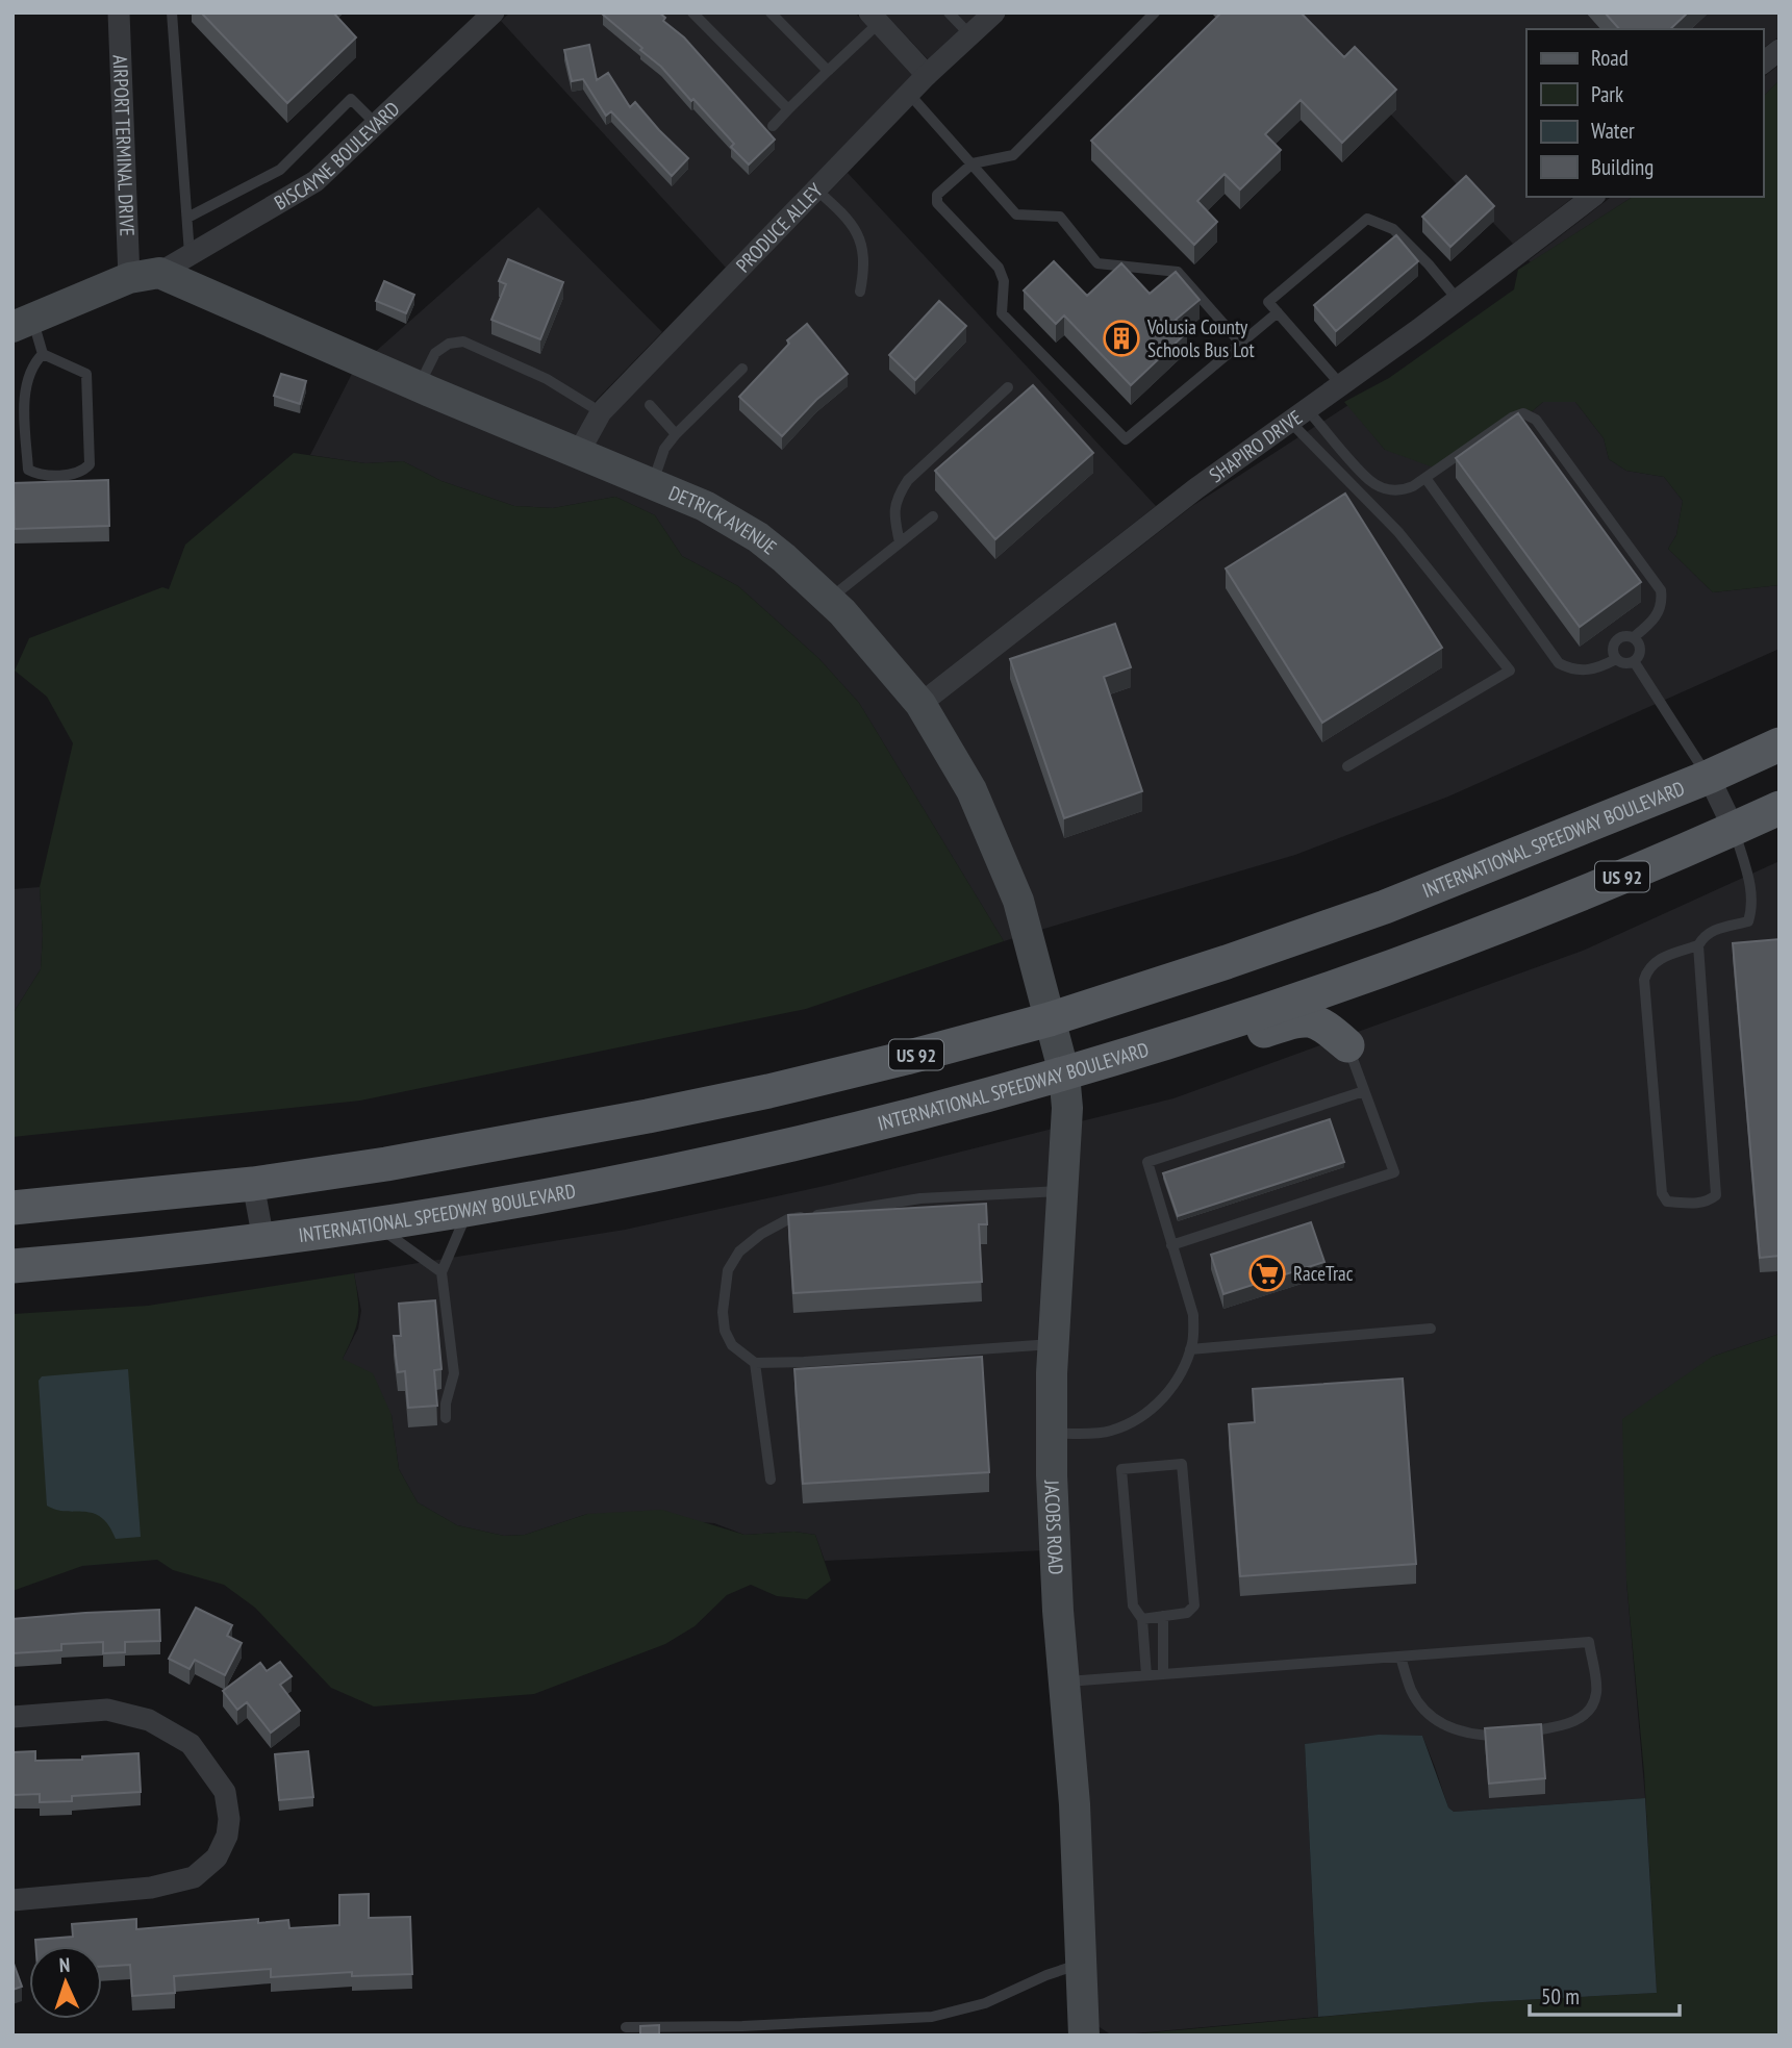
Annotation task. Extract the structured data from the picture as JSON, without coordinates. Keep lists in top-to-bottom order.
{
  "streets": {
    "main road": ["INTERNATIONAL SPEEDWAY BOULEVARD", "US 92"],
    "street": [
      "AIRPORT TERMINAL DRIVE",
      "BISCAYNE BOULEVARD",
      "PRODUCE ALLEY",
      "SHAPIRO DRIVE",
      "DETRICK AVENUE",
      "JACOBS ROAD"
    ]
  },
  "crossings": [
    ["BISCAYNE BOULEVARD", "DETRICK AVENUE"],
    ["PRODUCE ALLEY", "DETRICK AVENUE"],
    ["SHAPIRO DRIVE", "DETRICK AVENUE"],
    ["DETRICK AVENUE", "INTERNATIONAL SPEEDWAY BOULEVARD"],
    ["DETRICK AVENUE", "JACOBS ROAD"],
    ["INTERNATIONAL SPEEDWAY BOULEVARD", "JACOBS ROAD"]
  ],
  "places": {
    "building": ["Volusia County Schools Bus Lot"],
    "supermarket": ["RaceTrac"]
  },
  "legend": [
    "Road",
    "Park",
    "Water",
    "Building"
  ],
  "scale_bar": "50 m",
  "north": "top"
}
